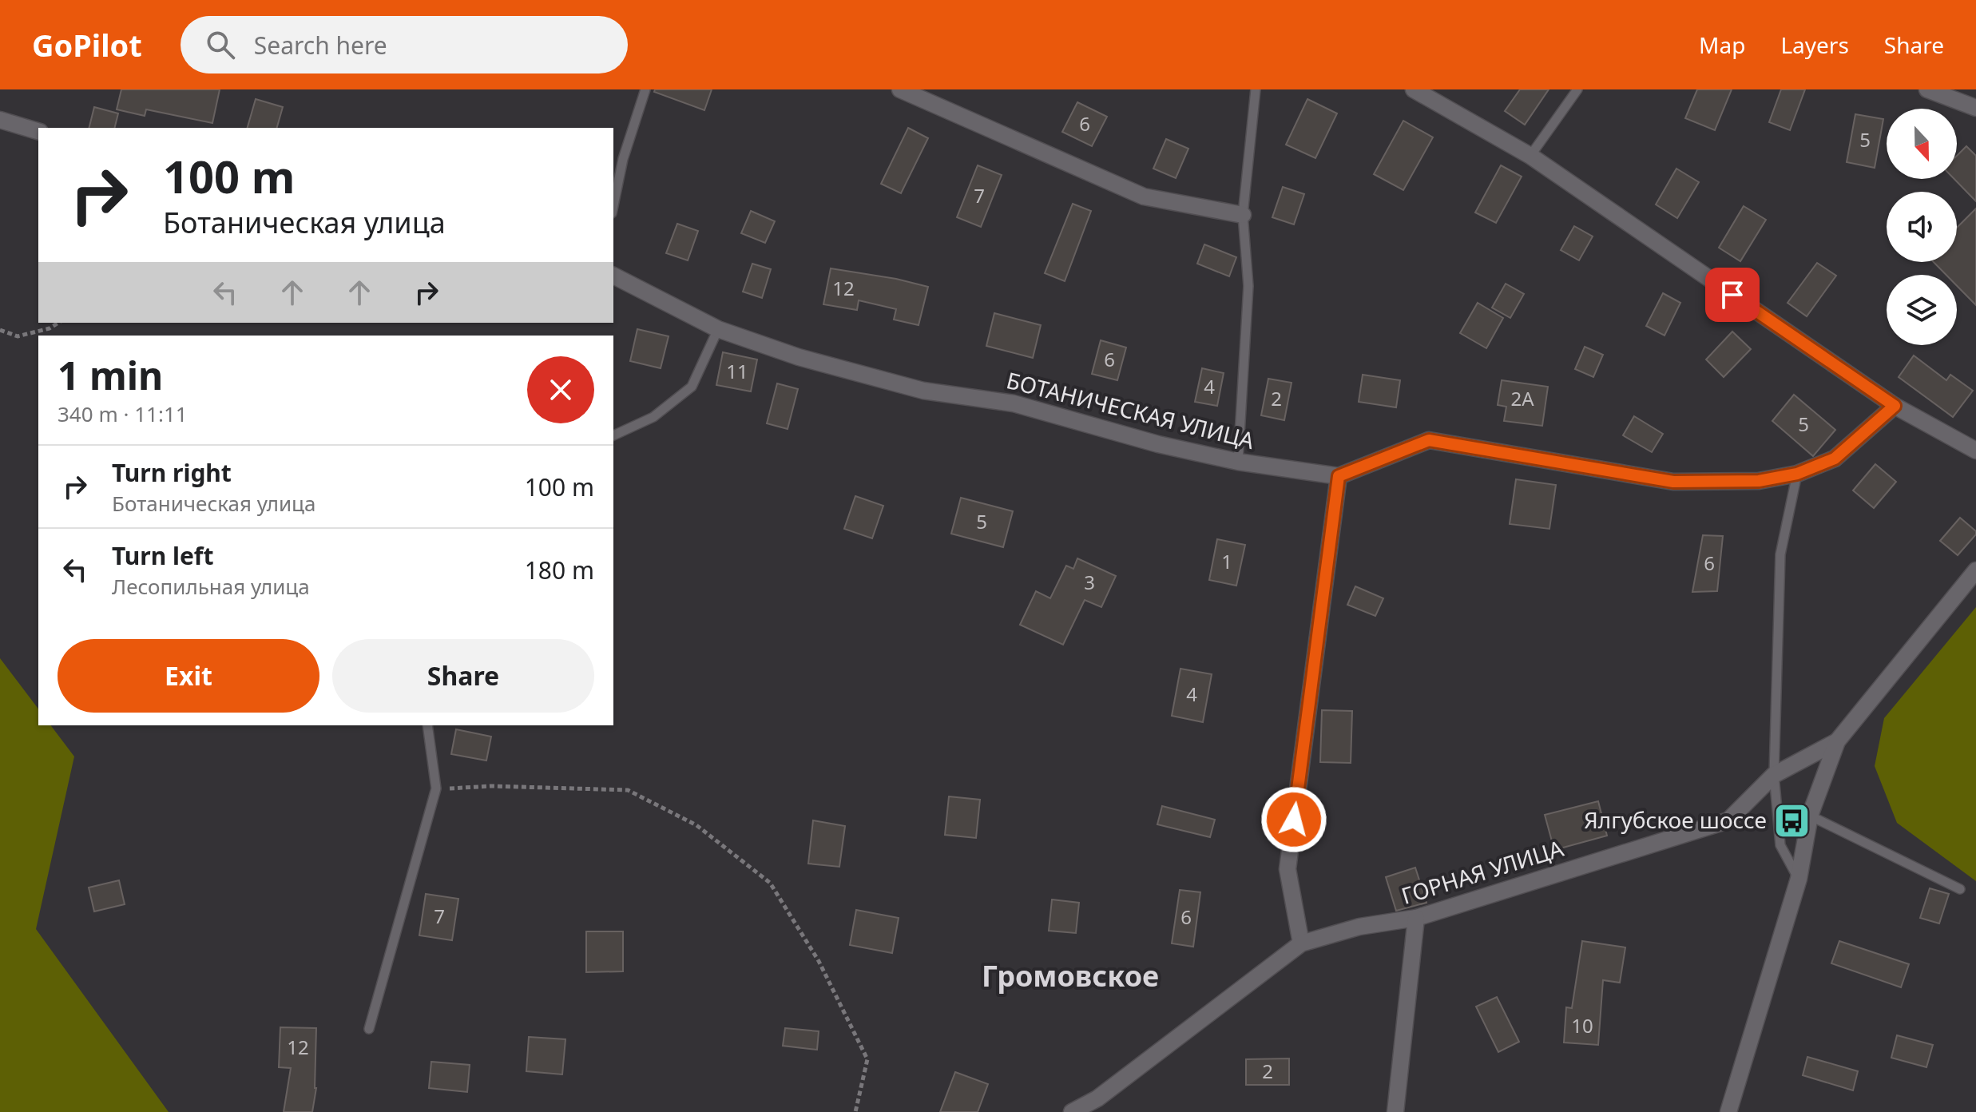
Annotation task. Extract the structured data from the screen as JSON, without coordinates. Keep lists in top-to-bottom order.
{
  "streets": {
    "street": ["БОТАНИЧЕСКАЯ УЛИЦА", "ГОРНАЯ УЛИЦА"]
  },
  "districts": ["Громовское"],
  "places": {
    "bus stop": ["Ялгубское шоссе"]
  },
  "house_numbers": [
    "6",
    "5",
    "7",
    "12",
    "6",
    "11",
    "4",
    "2",
    "2А",
    "5",
    "5",
    "1",
    "6",
    "3",
    "4",
    "7",
    "6",
    "10",
    "12",
    "2"
  ],
  "north": "bottom",
  "page": {
    "header": "GoPilot",
    "search": "Search here",
    "nav": ["Map", "Layers", "Share"],
    "turn": ["100 m", "Ботаническая улица"],
    "heading": ["1 min", "340 m · 11:11"],
    "list": [
      {
        "name": "Turn right",
        "note": "Ботаническая улица",
        "value": "100 m"
      },
      {
        "name": "Turn left",
        "note": "Лесопильная улица",
        "value": "180 m"
      }
    ],
    "buttons": ["Exit", "Share"]
  }
}
